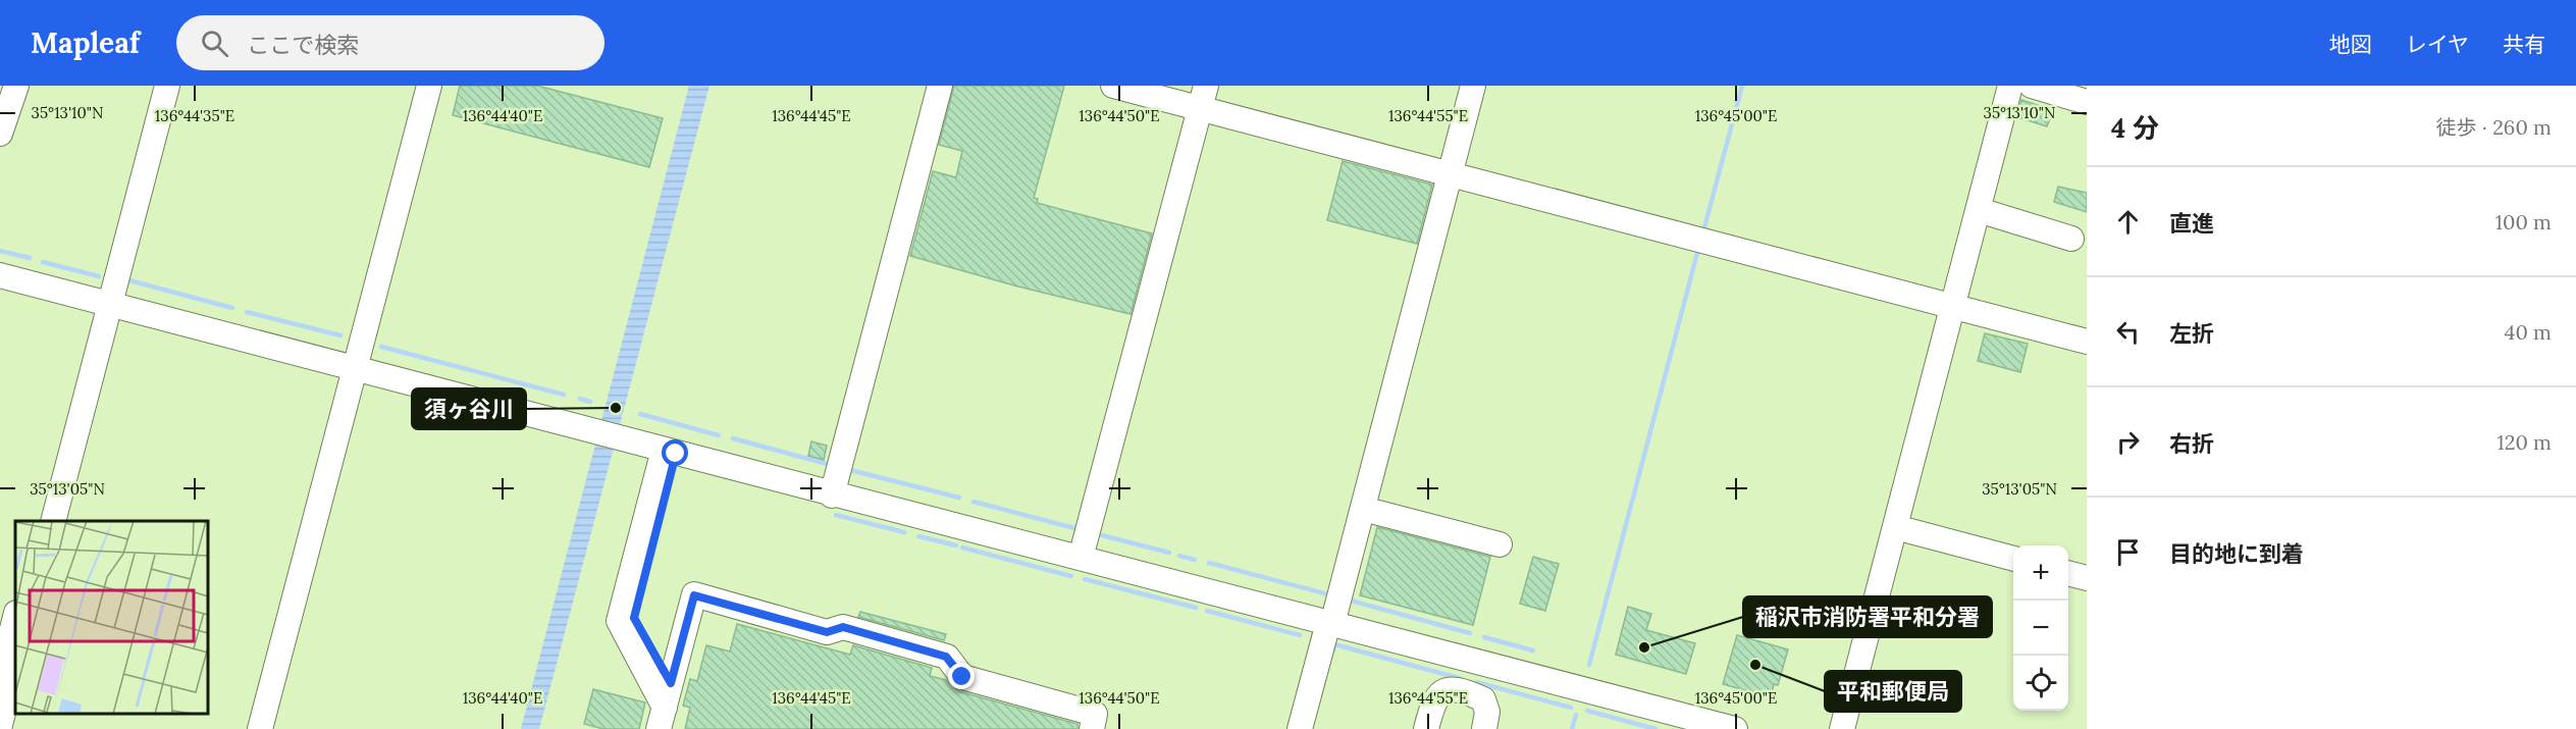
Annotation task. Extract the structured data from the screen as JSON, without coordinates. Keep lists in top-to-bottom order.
{
  "places": ["須ヶ谷川", "稲沢市消防署平和分署", "平和郵便局"],
  "page": {
    "header": "Mapleaf",
    "search": "ここで検索",
    "nav": ["地図", "レイヤ", "共有"],
    "heading": ["4 分", "徒歩 · 260 m"],
    "list": [
      ["直進", "100 m"],
      ["左折", "40 m"],
      ["右折", "120 m"],
      "目的地に到着"
    ],
    "map_buttons": ["+", "−"]
  },
  "coordinates": [
    "35°13'10\"N",
    "136°44'35\"E",
    "136°44'40\"E",
    "136°44'45\"E",
    "136°44'50\"E",
    "136°44'55\"E",
    "136°45'00\"E",
    "35°13'05\"N"
  ]
}
